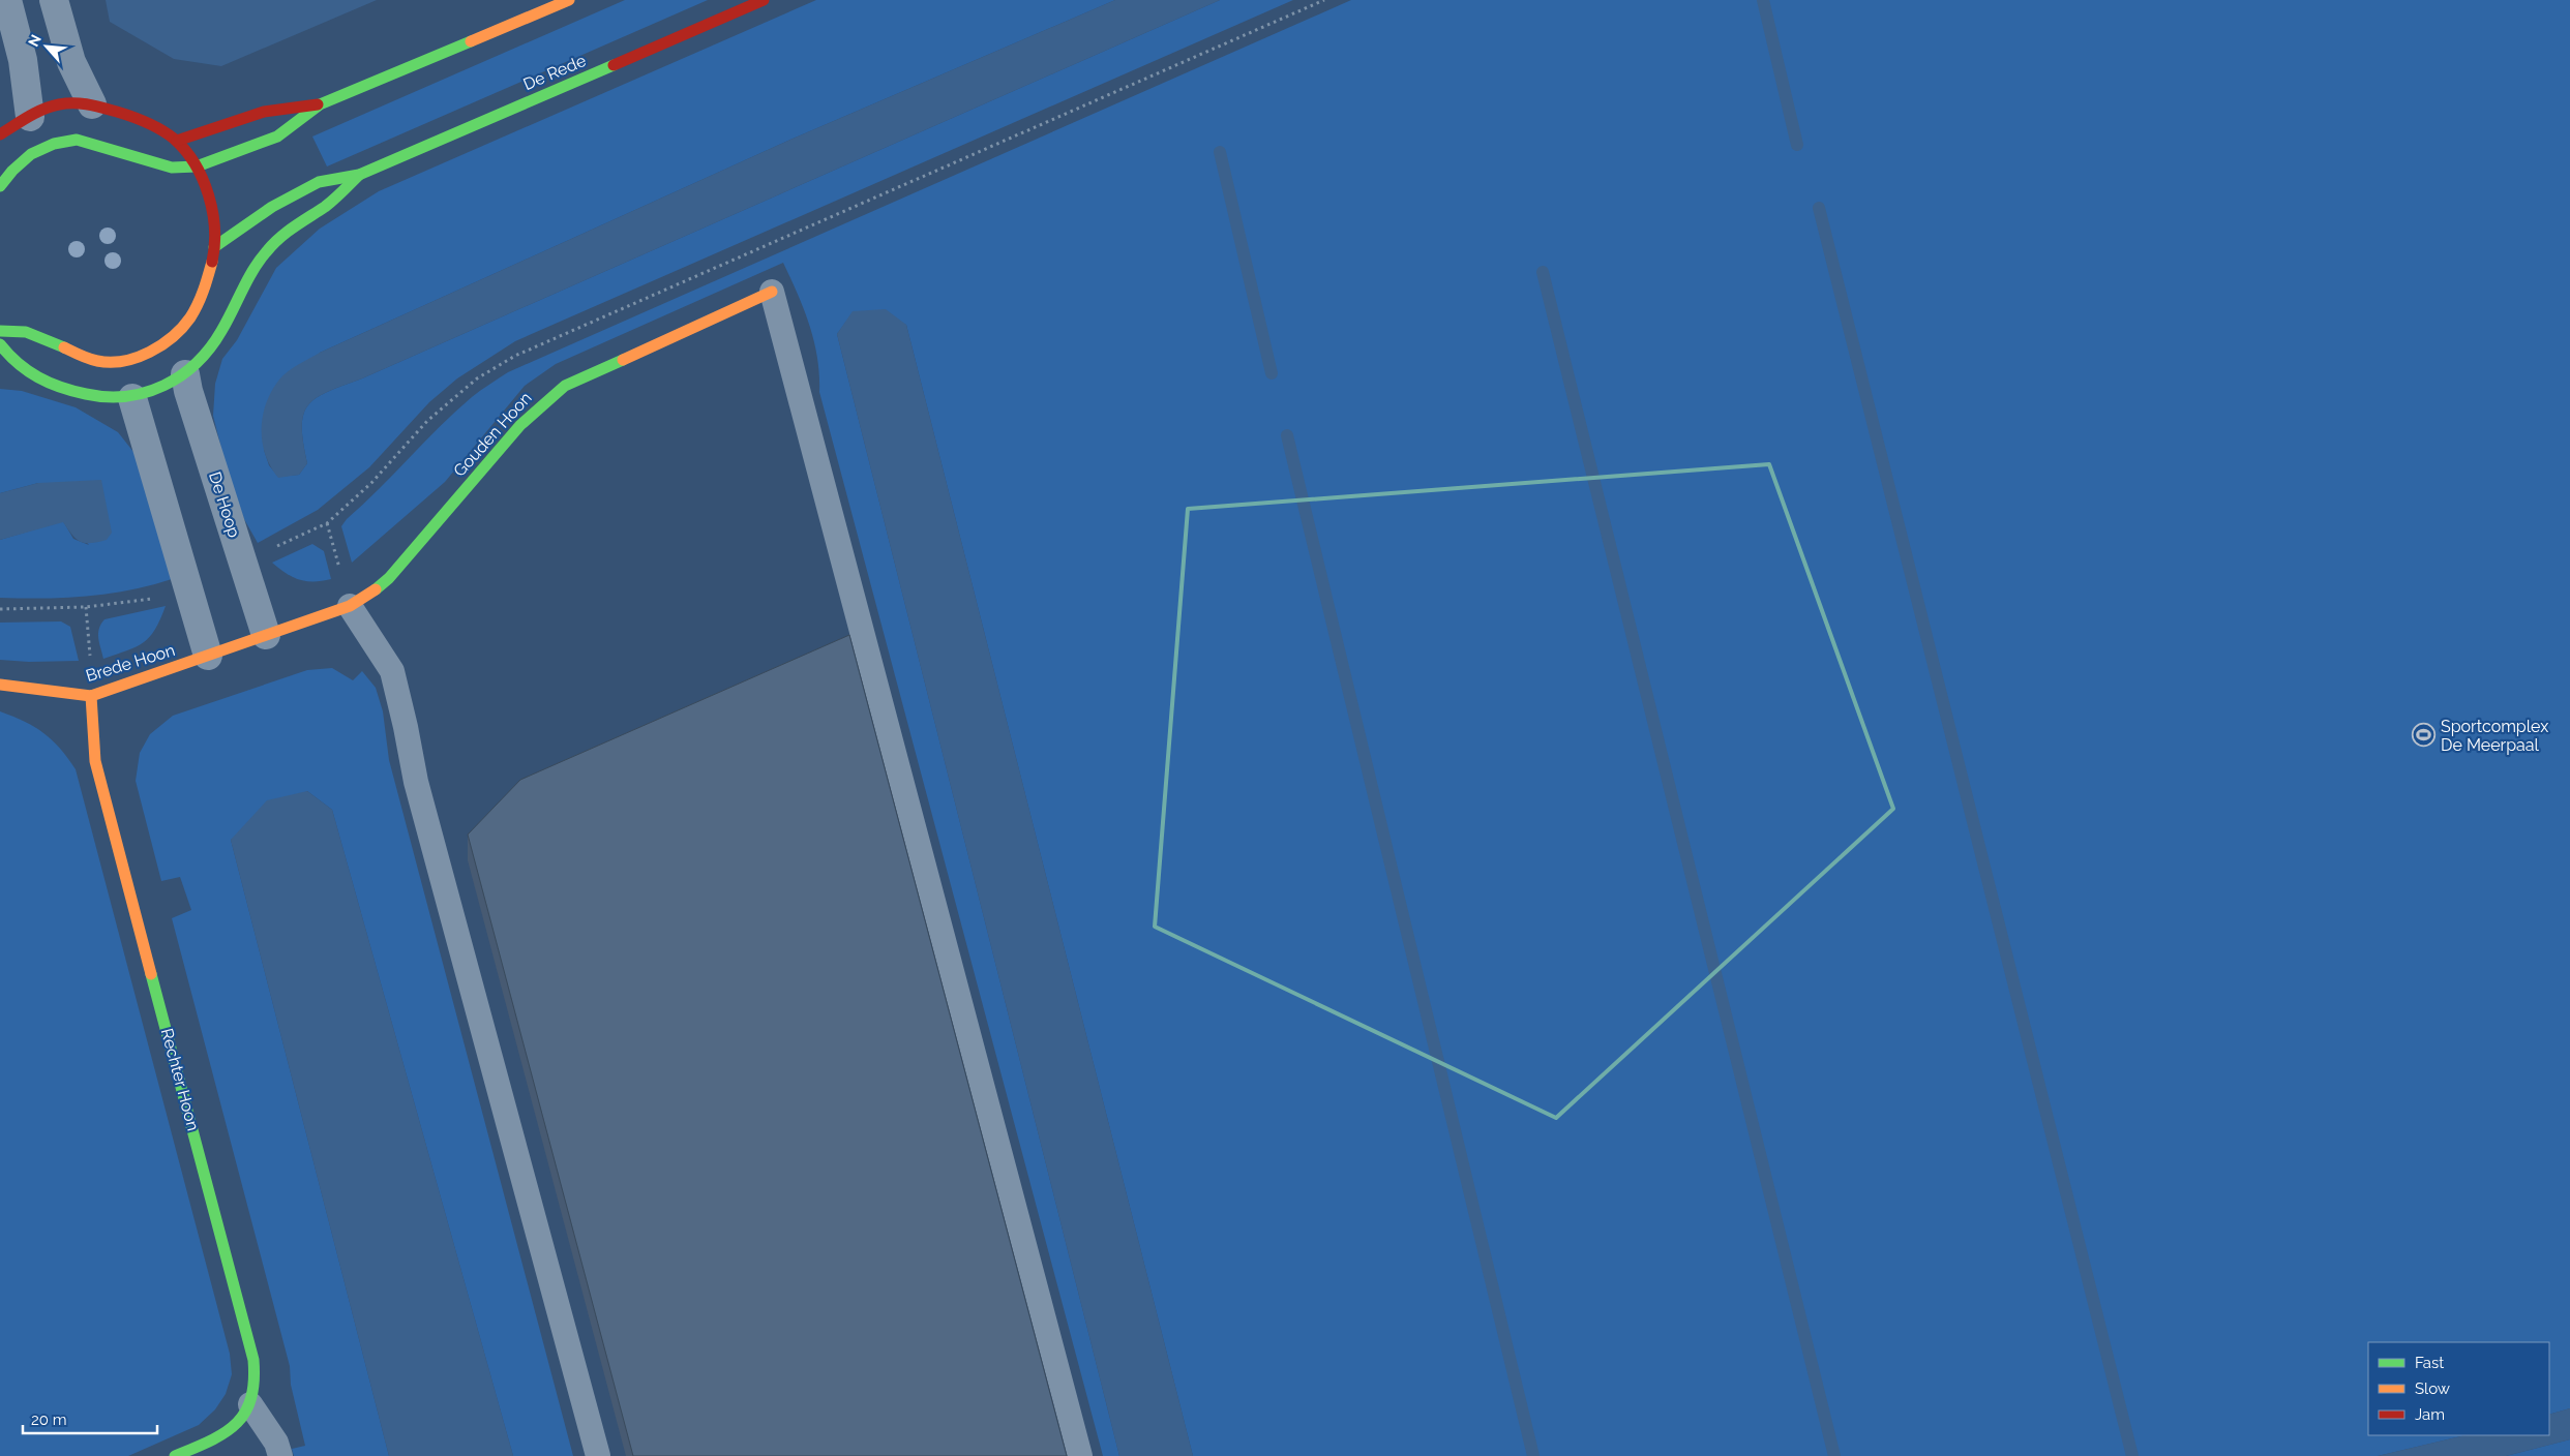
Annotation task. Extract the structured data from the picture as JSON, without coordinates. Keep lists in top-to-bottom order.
{
  "streets": {
    "main road": [
      "De Rede",
      "Gouden Hoon",
      "Brede Hoon",
      "Rechter Hoon"
    ],
    "street": ["De Hoop"]
  },
  "crossings": [
    ["De Rede", "De Hoop"],
    ["Gouden Hoon", "De Hoop"],
    ["Gouden Hoon", "Brede Hoon"],
    ["De Hoop", "Brede Hoon"],
    ["Brede Hoon", "Rechter Hoon"]
  ],
  "places": {
    "sports": ["Sportcomplex De Meerpaal"]
  },
  "legend": ["Fast", "Slow", "Jam"],
  "scale_bar": "20 m",
  "north": "top left"
}
